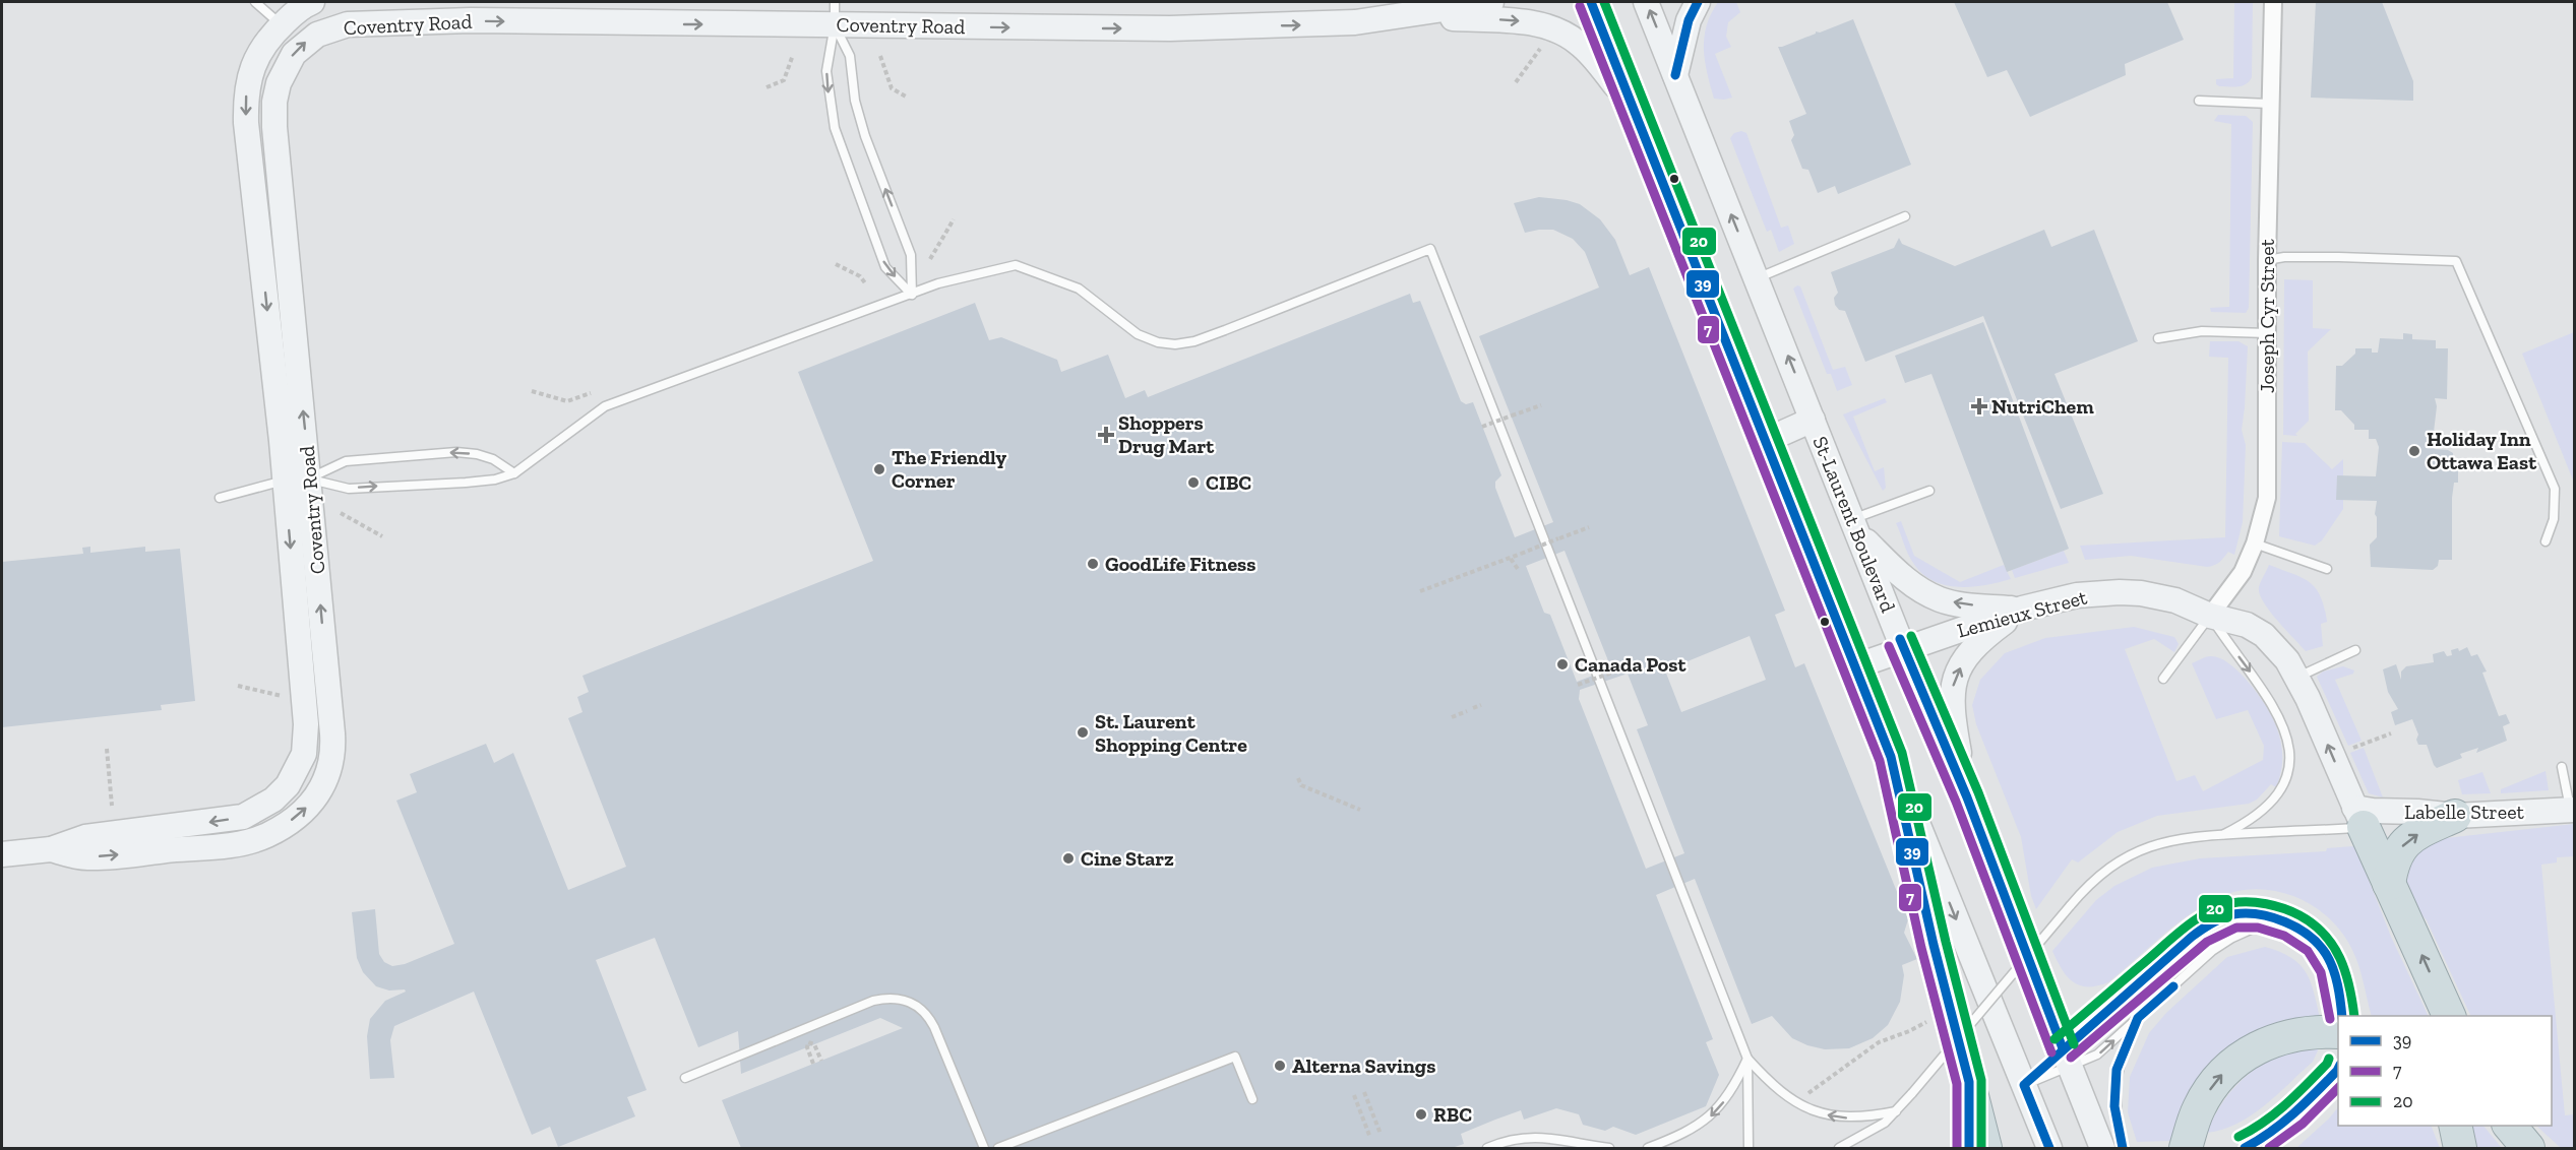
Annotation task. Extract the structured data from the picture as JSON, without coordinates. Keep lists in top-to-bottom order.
{
  "streets": {
    "main road": [
      "Coventry Road",
      "St-Laurent Boulevard",
      "Lemieux Street",
      "Labelle Street"
    ],
    "street": ["Joseph Cyr Street"]
  },
  "crossings": [
    ["Joseph Cyr Street", "Lemieux Street"],
    ["St-Laurent Boulevard", "Lemieux Street"],
    ["Lemieux Street", "Labelle Street"]
  ],
  "places": {
    "health": ["NutriChem", "Shoppers Drug Mart"],
    "other": [
      "Holiday Inn Ottawa East",
      "The Friendly Corner",
      "CIBC",
      "GoodLife Fitness",
      "Canada Post",
      "St. Laurent Shopping Centre",
      "Cine Starz",
      "Alterna Savings",
      "RBC"
    ]
  },
  "lines": ["transit line 39", "transit line 20", "transit line 7"],
  "legend": ["39", "7", "20"]
}
